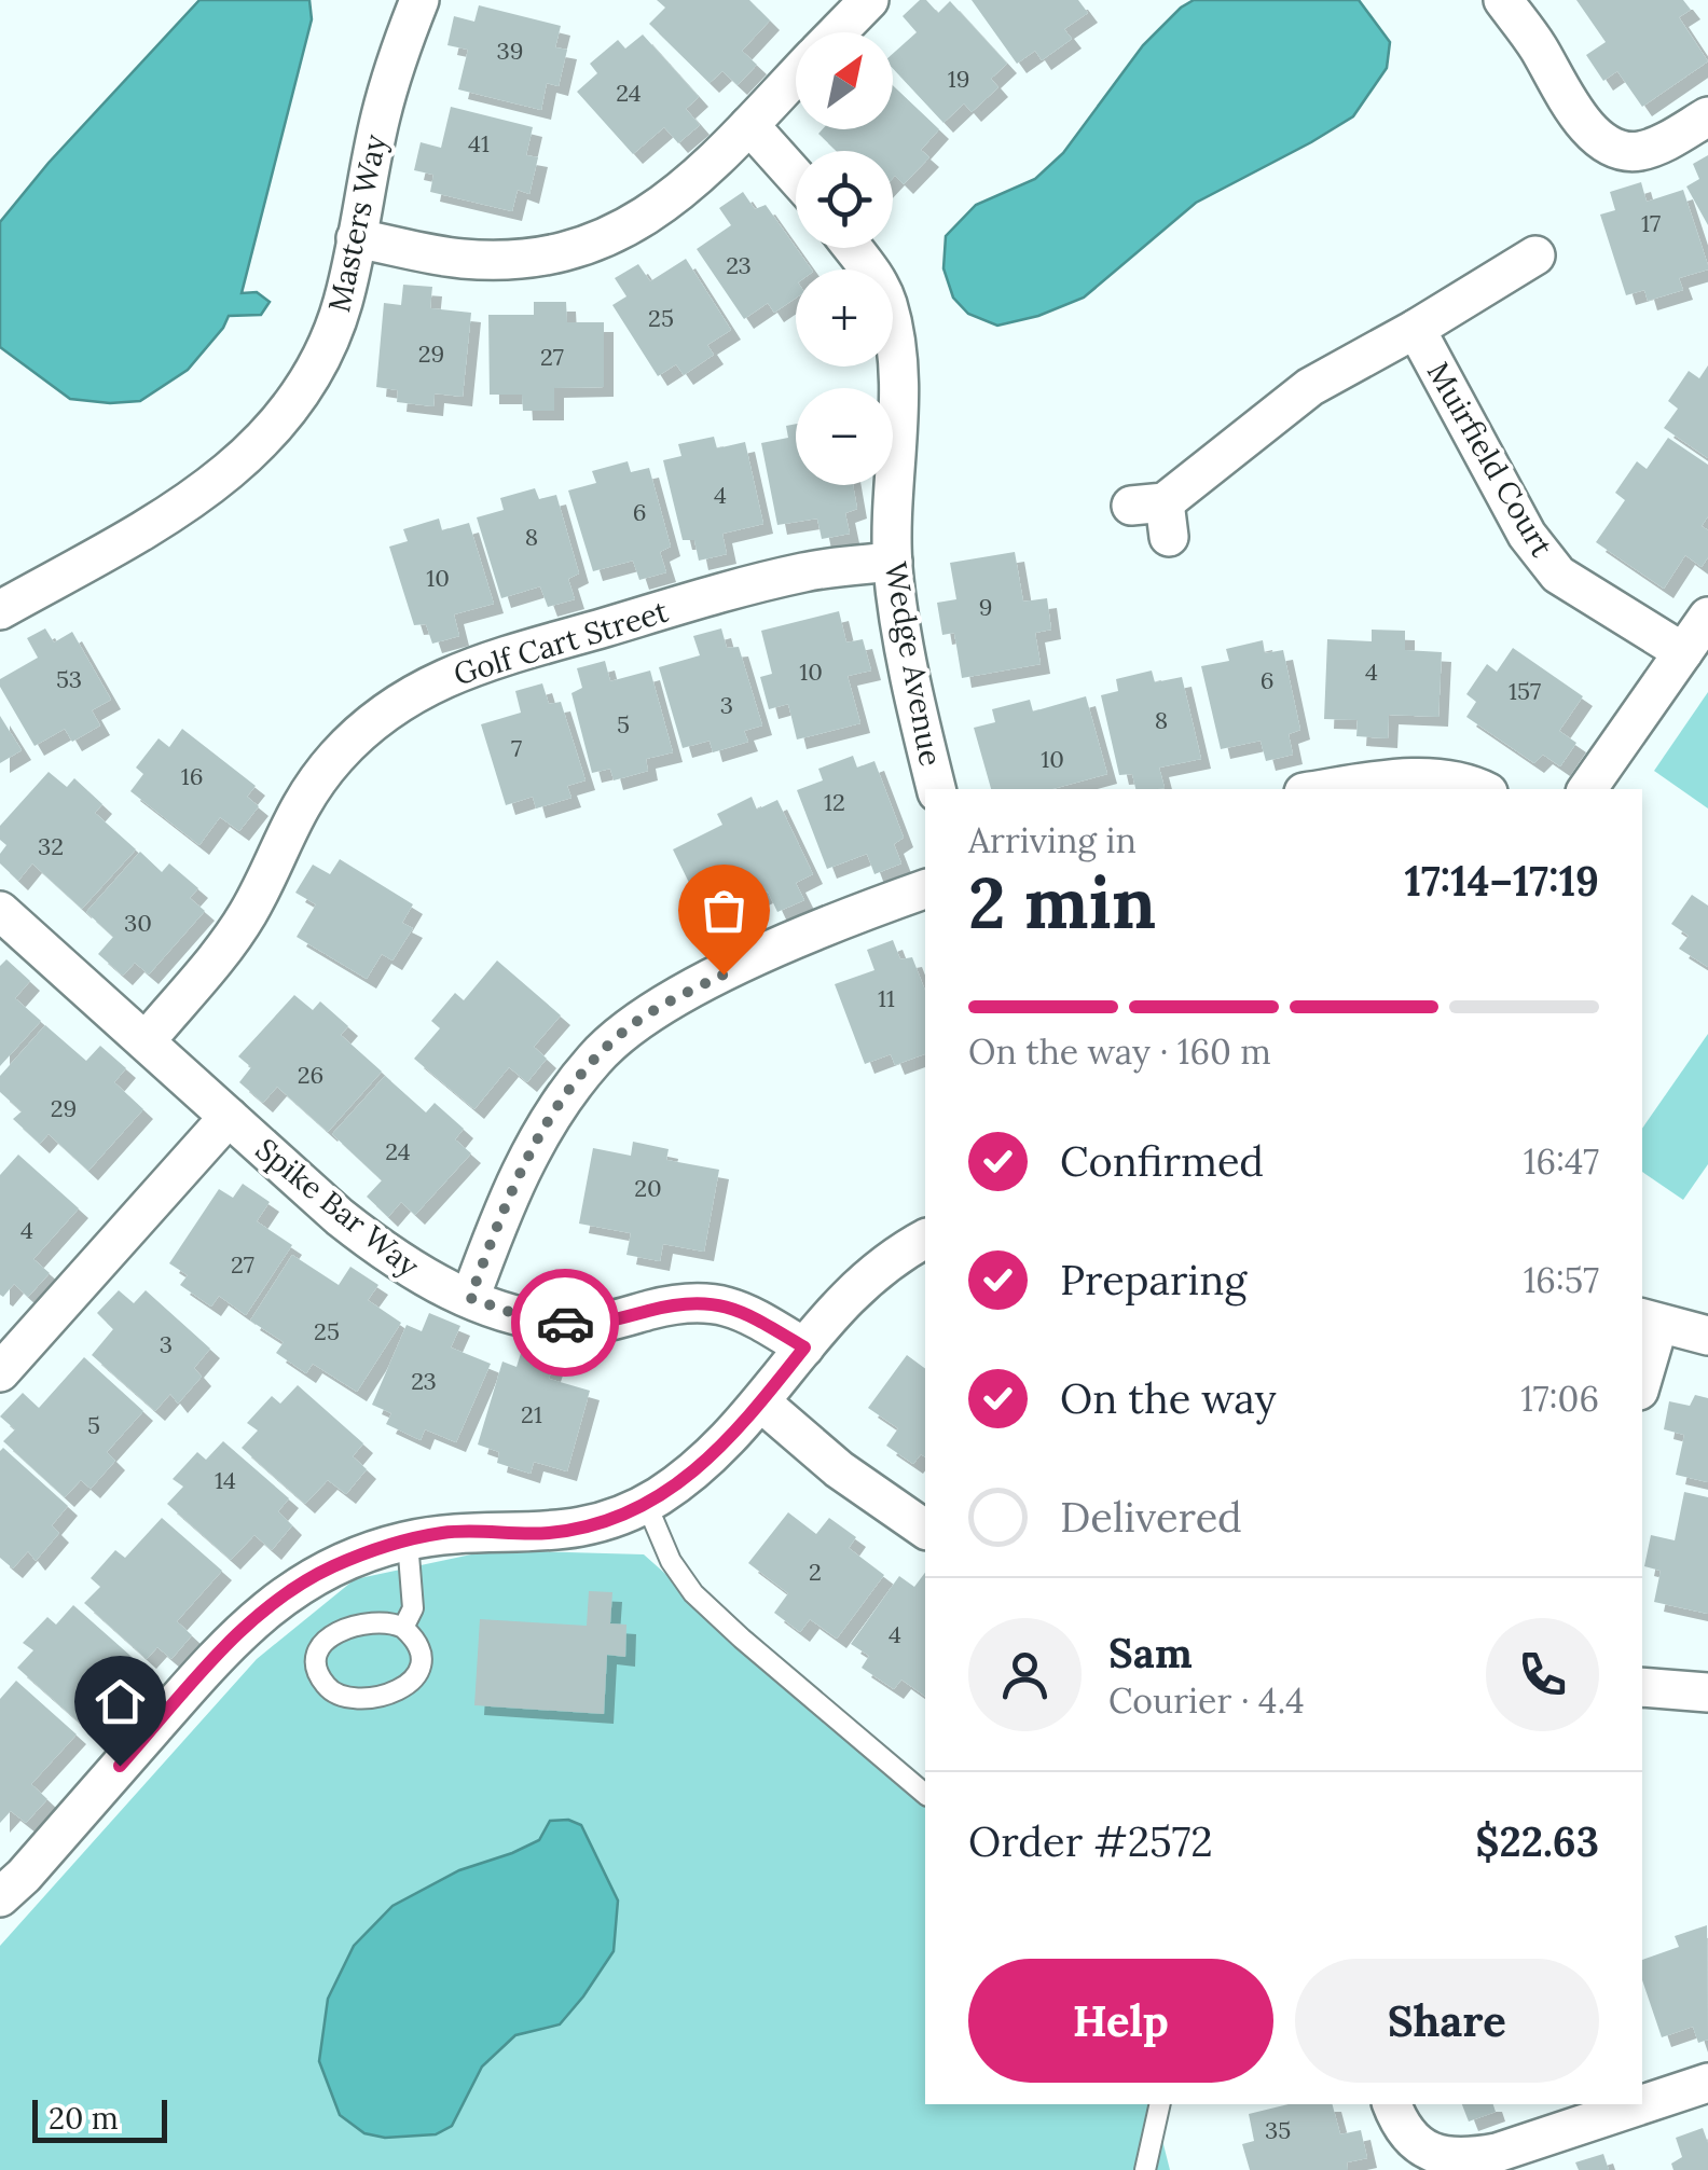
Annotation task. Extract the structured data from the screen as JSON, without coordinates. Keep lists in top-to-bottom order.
{
  "streets": {
    "street": [
      "Masters Way",
      "Muirfield Court",
      "Golf Cart Street",
      "Wedge Avenue",
      "Spike Bar Way"
    ]
  },
  "crossings": [
    ["Golf Cart Street", "Wedge Avenue"],
    ["Golf Cart Street", "Spike Bar Way"]
  ],
  "house_numbers": [
    "39",
    "19",
    "24",
    "41",
    "17",
    "23",
    "25",
    "29",
    "27",
    "4",
    "6",
    "8",
    "10",
    "9",
    "10",
    "4",
    "53",
    "6",
    "157",
    "3",
    "8",
    "5",
    "7",
    "10",
    "16",
    "12",
    "32",
    "30",
    "11",
    "26",
    "29",
    "24",
    "20",
    "4",
    "27",
    "25",
    "3",
    "23",
    "21",
    "5",
    "14",
    "2",
    "4",
    "35"
  ],
  "scale_bar": "20 m",
  "north": "top right",
  "page": {
    "map_buttons": ["+", "−"],
    "heading": ["2 min", "Arriving in", "17:14–17:19"],
    "panel": [
      "Sam",
      "Courier · 4.4",
      "Order #2572",
      "$22.63"
    ],
    "bar": "On the way · 160 m",
    "list": [
      ["Confirmed", "16:47"],
      ["Preparing", "16:57"],
      ["On the way", "17:06"],
      "Delivered"
    ],
    "buttons": ["Help", "Share"],
    "scale": "20 m"
  }
}
